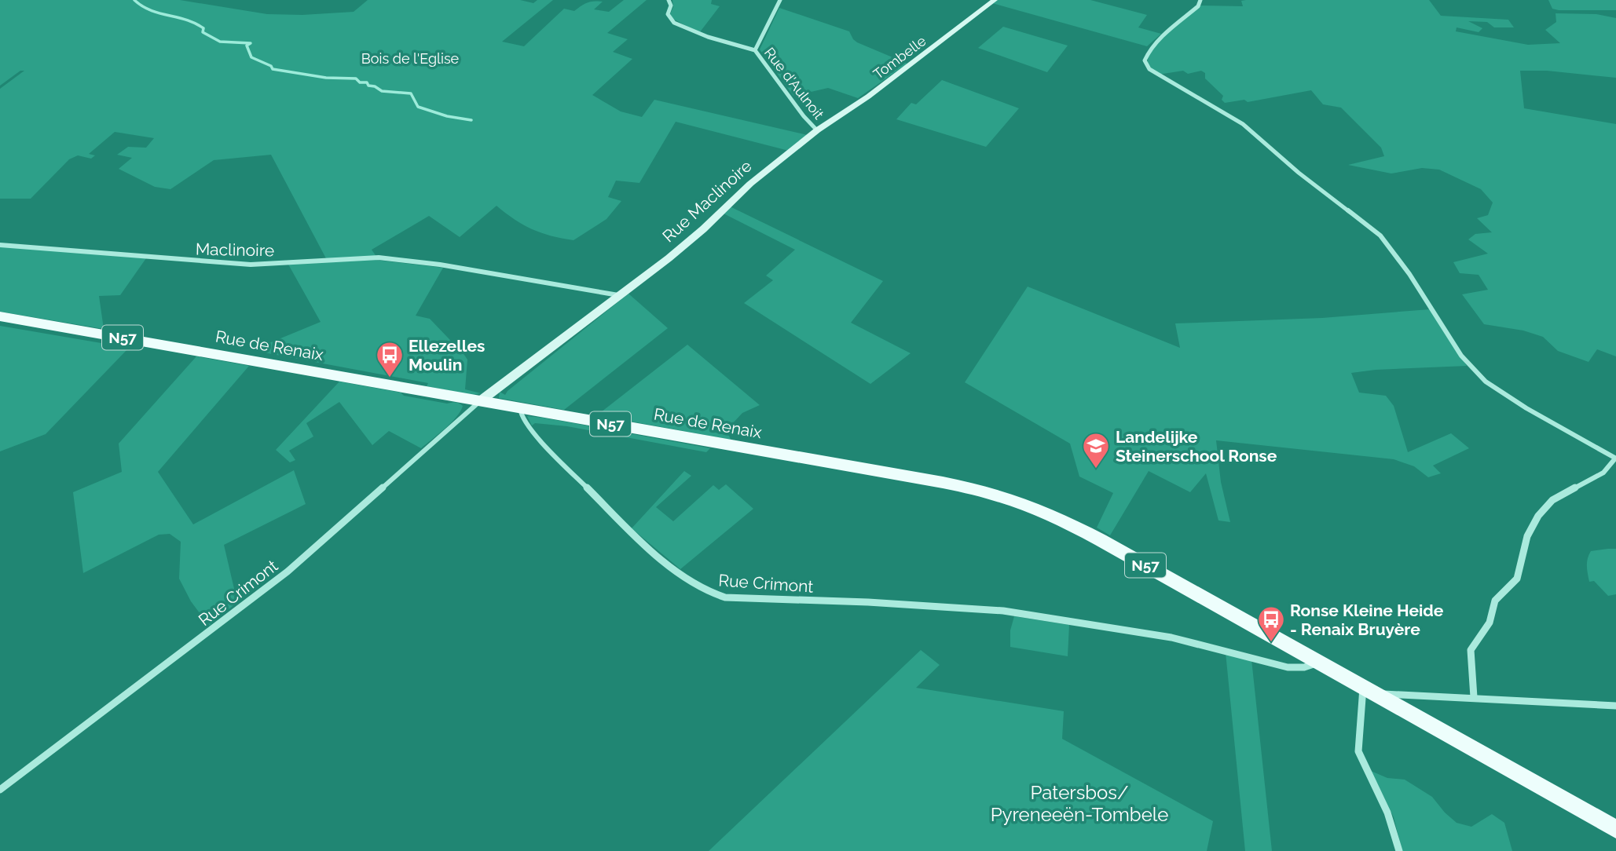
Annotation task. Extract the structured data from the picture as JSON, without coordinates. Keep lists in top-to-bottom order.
{
  "streets": {
    "main road": ["N57", "Rue de Renaix"],
    "street": [
      "Tombelle",
      "Rue d'Aulnoit",
      "Rue Maclinoire",
      "Maclinoire",
      "Rue Crimont"
    ]
  },
  "crossings": [
    ["Tombelle", "Rue d'Aulnoit"],
    ["Tombelle", "Rue Maclinoire"],
    ["Rue d'Aulnoit", "Rue Maclinoire"],
    ["Rue Maclinoire", "Maclinoire"],
    ["Rue Maclinoire", "Rue de Renaix"],
    ["Rue Maclinoire", "Rue Crimont"],
    ["N57", "Rue de Renaix"],
    ["N57", "Rue Crimont"],
    ["Rue de Renaix", "Rue Crimont"]
  ],
  "parks": ["Bois de l'Eglise", "Patersbos/ Pyreneeën-Tombele"],
  "places": {
    "bus stop": ["Ellezelles Moulin", "Ronse Kleine Heide - Renaix Bruyère"],
    "school or university": ["Landelijke Steinerschool Ronse"]
  }
}
